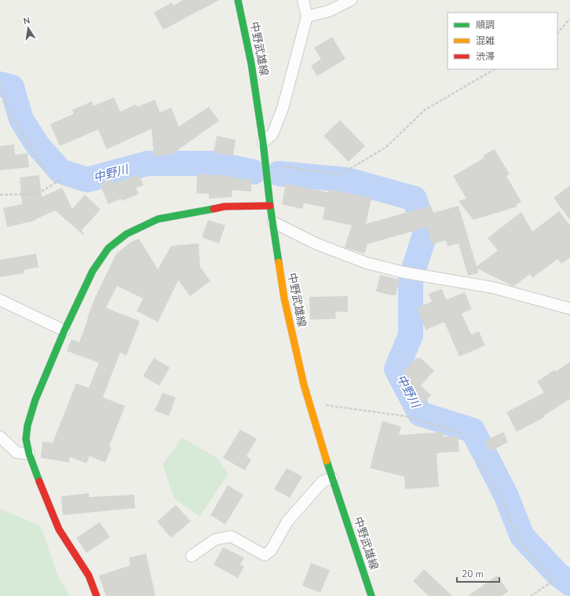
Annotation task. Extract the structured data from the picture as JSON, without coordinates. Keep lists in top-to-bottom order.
{
  "streets": {
    "main road": ["中野武雄線"]
  },
  "water": ["中野川"],
  "legend": ["順調", "混雑", "渋滞"],
  "scale_bar": "20 m",
  "north": "top"
}
